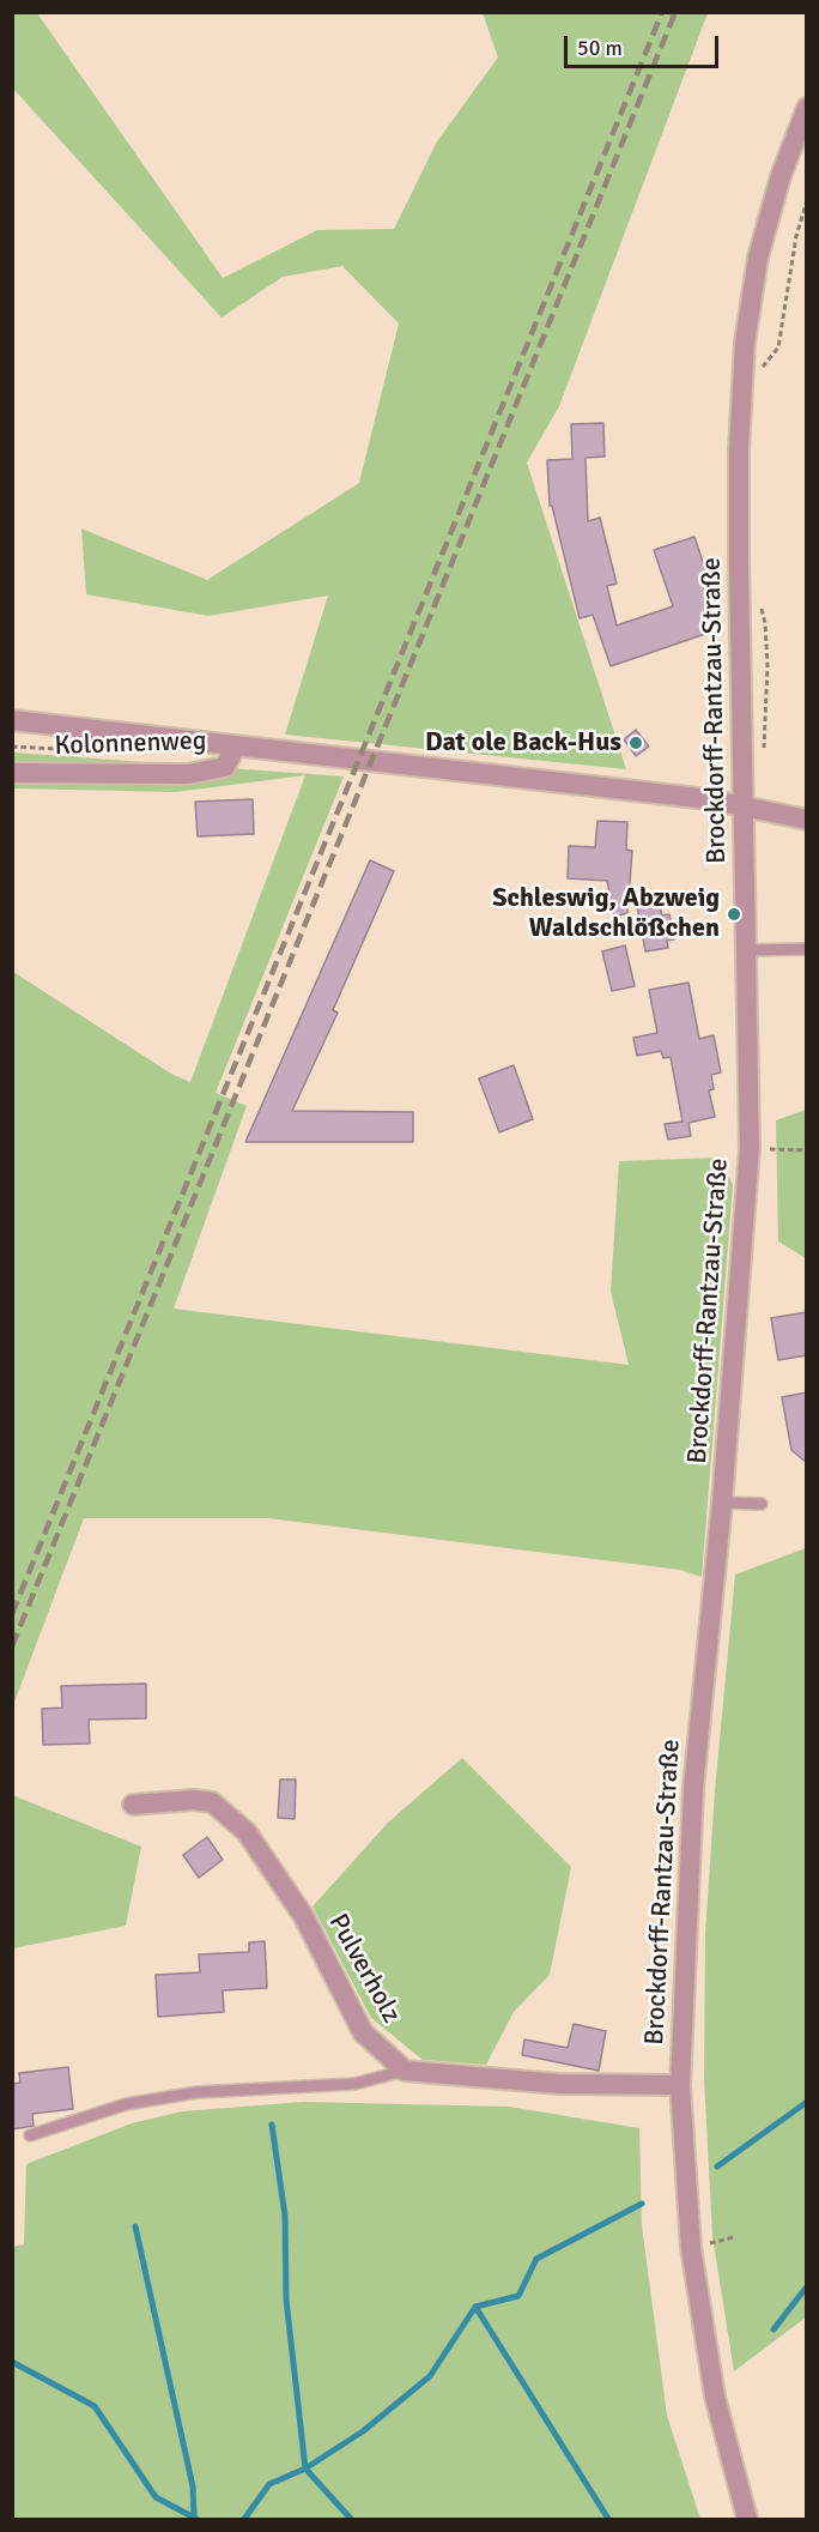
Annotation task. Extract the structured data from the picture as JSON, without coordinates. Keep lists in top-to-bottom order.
{
  "streets": {
    "street": ["Brockdorff-Rantzau-Straße", "Kolonnenweg", "Pulverholz"]
  },
  "crossings": [
    ["Brockdorff-Rantzau-Straße", "Kolonnenweg"]
  ],
  "places": ["Dat ole Back-Hus", "Schleswig, Abzweig Waldschlößchen"],
  "scale_bar": "50 m"
}
